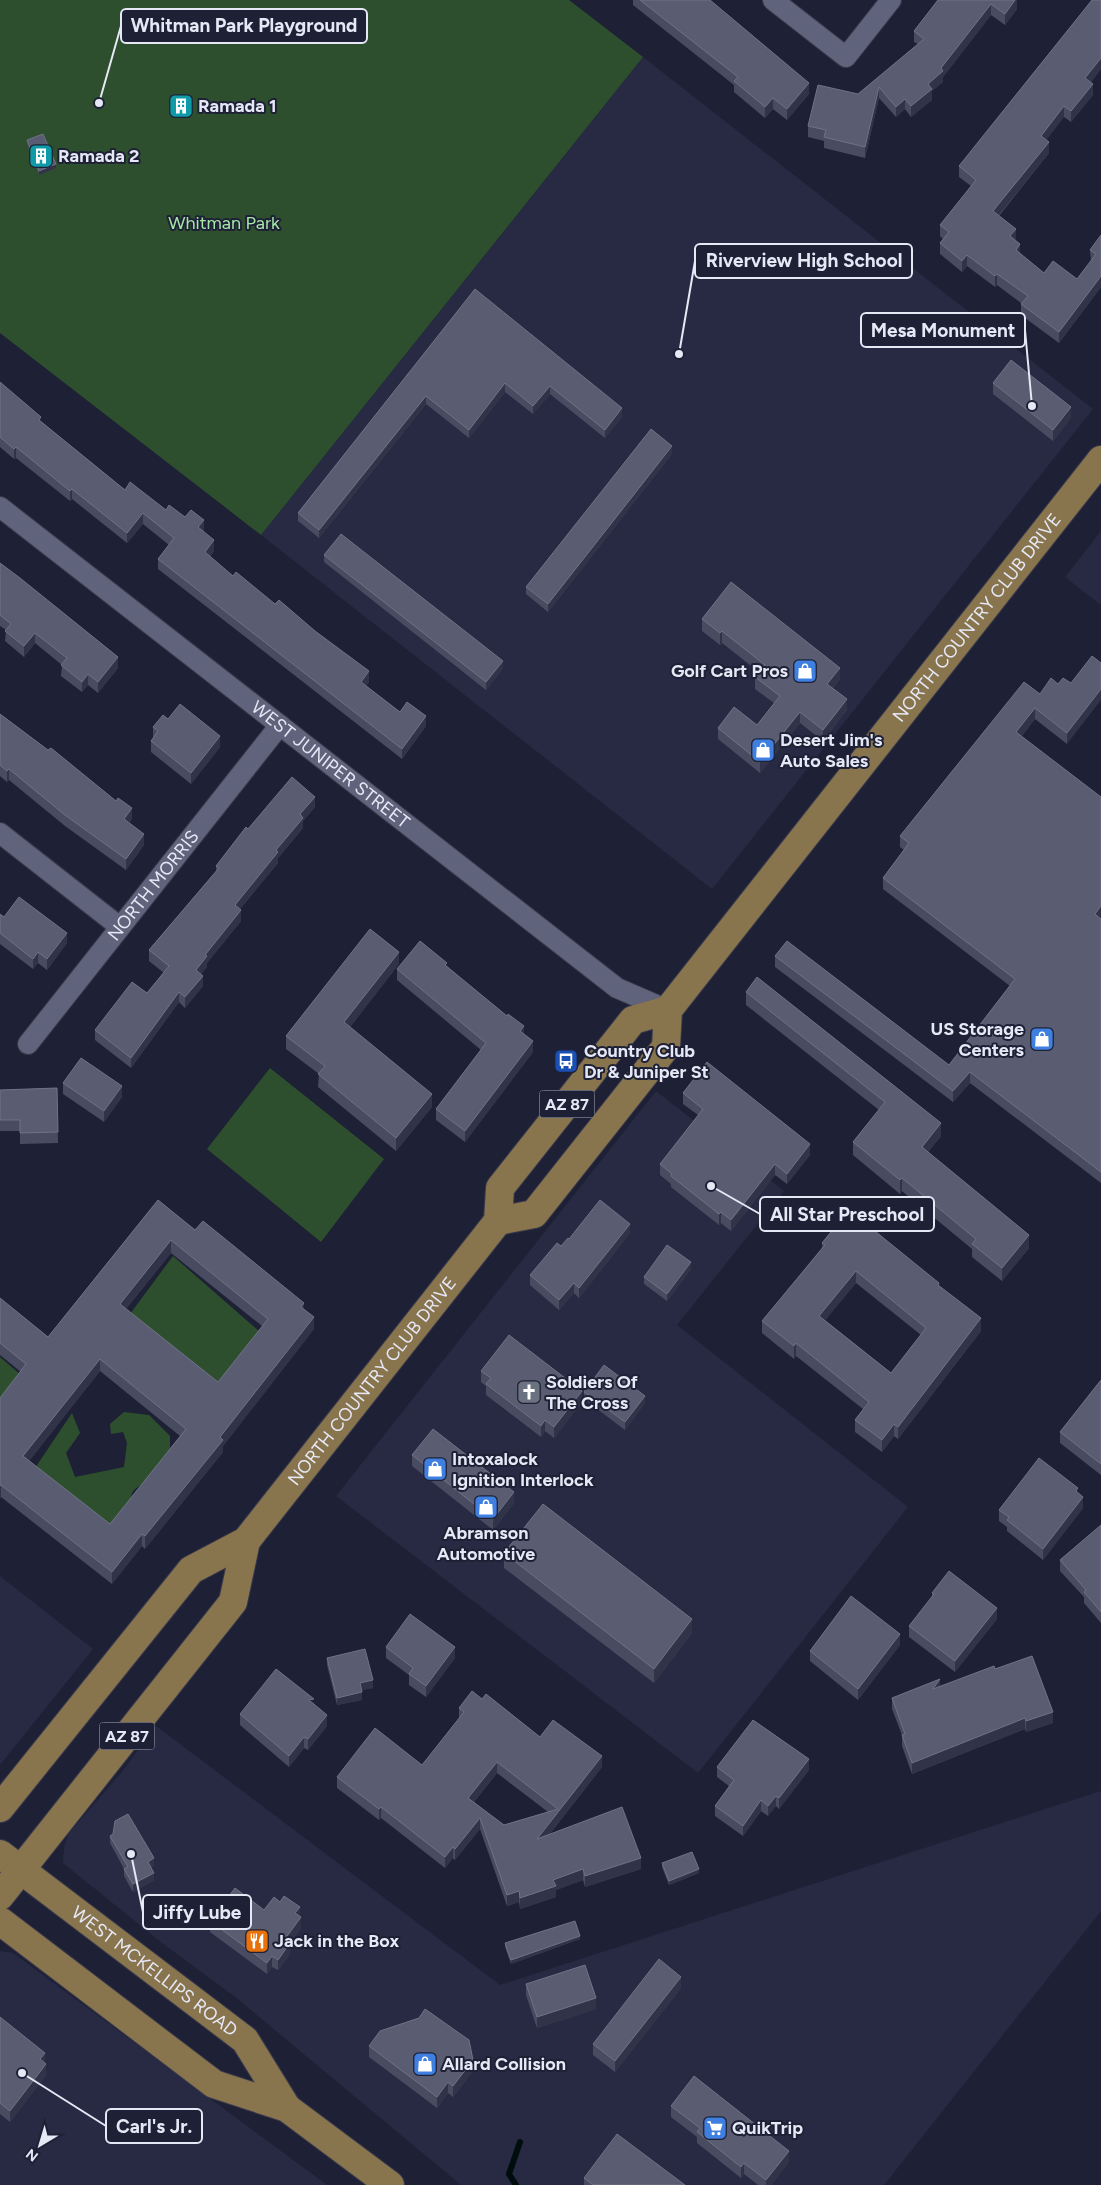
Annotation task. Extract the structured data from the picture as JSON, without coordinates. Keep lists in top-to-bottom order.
{
  "streets": {
    "main road": ["NORTH COUNTRY CLUB DRIVE", "AZ 87", "WEST MCKELLIPS ROAD"],
    "street": ["WEST JUNIPER STREET", "NORTH MORRIS"]
  },
  "crossings": [
    ["NORTH COUNTRY CLUB DRIVE", "WEST JUNIPER STREET"],
    ["NORTH COUNTRY CLUB DRIVE", "AZ 87"],
    ["NORTH COUNTRY CLUB DRIVE", "WEST MCKELLIPS ROAD"],
    ["WEST JUNIPER STREET", "NORTH MORRIS"],
    ["WEST JUNIPER STREET", "AZ 87"]
  ],
  "parks": ["Whitman Park"],
  "places": {
    "other": [
      "Whitman Park Playground",
      "Riverview High School",
      "Mesa Monument",
      "All Star Preschool",
      "Jiffy Lube",
      "Carl's Jr."
    ],
    "building": ["Ramada 1", "Ramada 2"],
    "shop": [
      "Golf Cart Pros",
      "Desert Jim's Auto Sales",
      "US Storage Centers",
      "Intoxalock Ignition Interlock",
      "Abramson Automotive",
      "Allard Collision"
    ],
    "bus stop": ["Country Club Dr & Juniper St"],
    "church": ["Soldiers Of The Cross"],
    "restaurant": ["Jack in the Box"],
    "supermarket": ["QuikTrip"]
  },
  "north": "bottom left"
}
